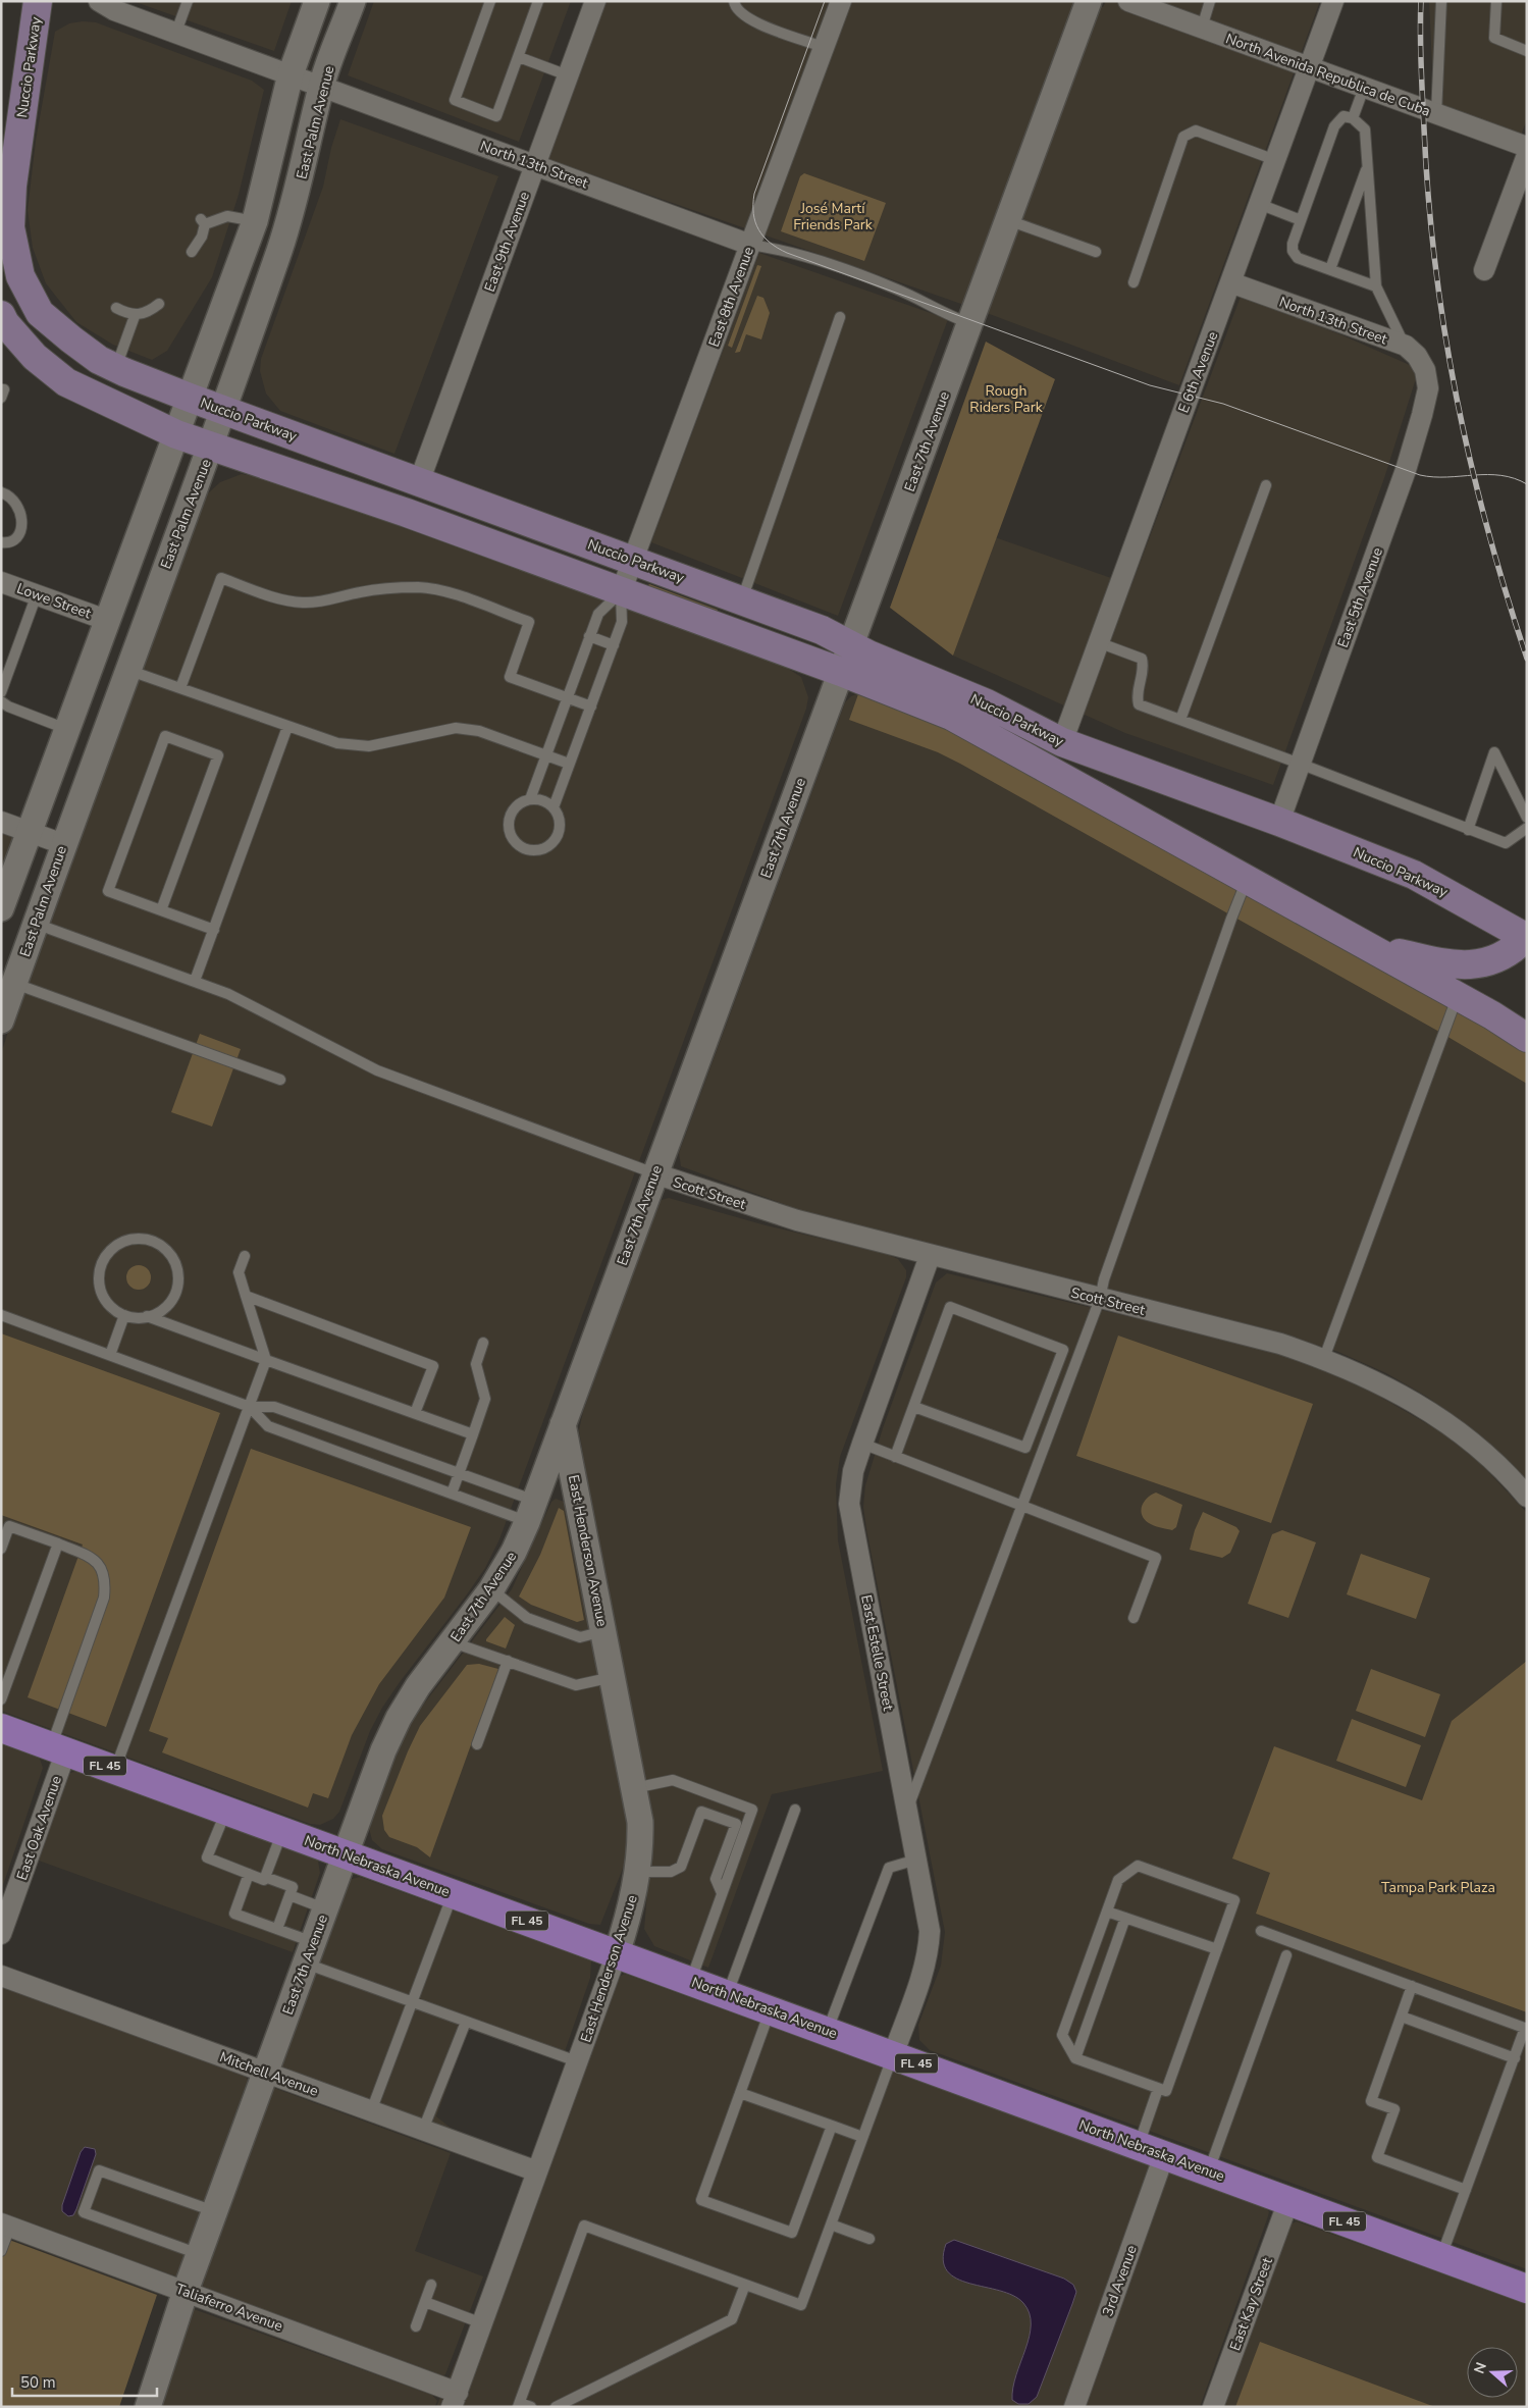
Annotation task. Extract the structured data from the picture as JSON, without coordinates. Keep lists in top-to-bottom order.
{
  "streets": {
    "main road": ["Nuccio Parkway", "FL 45", "North Nebraska Avenue"],
    "street": [
      "North Avenida Republica de Cuba",
      "East Palm Avenue",
      "North 13th Street",
      "East 9th Avenue",
      "East 8th Avenue",
      "E 6th Avenue",
      "East 7th Avenue",
      "East 5th Avenue",
      "Lowe Street",
      "Scott Street",
      "East Henderson Avenue",
      "East Estelle Street",
      "East Oak Avenue",
      "Mitchell Avenue",
      "3rd Avenue",
      "East Kay Street",
      "Taliaferro Avenue"
    ]
  },
  "crossings": [
    ["Nuccio Parkway", "East Palm Avenue"],
    ["Nuccio Parkway", "East 9th Avenue"],
    ["Nuccio Parkway", "East 8th Avenue"],
    ["Nuccio Parkway", "E 6th Avenue"],
    ["Nuccio Parkway", "East 7th Avenue"],
    ["Nuccio Parkway", "East 5th Avenue"],
    ["North Avenida Republica de Cuba", "E 6th Avenue"],
    ["East Palm Avenue", "North 13th Street"],
    ["North 13th Street", "East 9th Avenue"],
    ["North 13th Street", "East 8th Avenue"],
    ["North 13th Street", "E 6th Avenue"],
    ["North 13th Street", "East 7th Avenue"],
    ["North 13th Street", "East 5th Avenue"],
    ["East 7th Avenue", "Scott Street"],
    ["East 7th Avenue", "East Henderson Avenue"],
    ["East 7th Avenue", "North Nebraska Avenue"],
    ["East 7th Avenue", "Mitchell Avenue"],
    ["East 7th Avenue", "Taliaferro Avenue"],
    ["Scott Street", "East Estelle Street"],
    ["East Henderson Avenue", "North Nebraska Avenue"],
    ["East Henderson Avenue", "Mitchell Avenue"],
    ["East Henderson Avenue", "Taliaferro Avenue"],
    ["East Estelle Street", "North Nebraska Avenue"],
    ["East Oak Avenue", "North Nebraska Avenue"],
    ["North Nebraska Avenue", "3rd Avenue"],
    ["North Nebraska Avenue", "East Kay Street"]
  ],
  "parks": ["José Martí Friends Park", "Rough Riders Park", "Tampa Park Plaza"],
  "scale_bar": "50 m",
  "north": "left"
}
